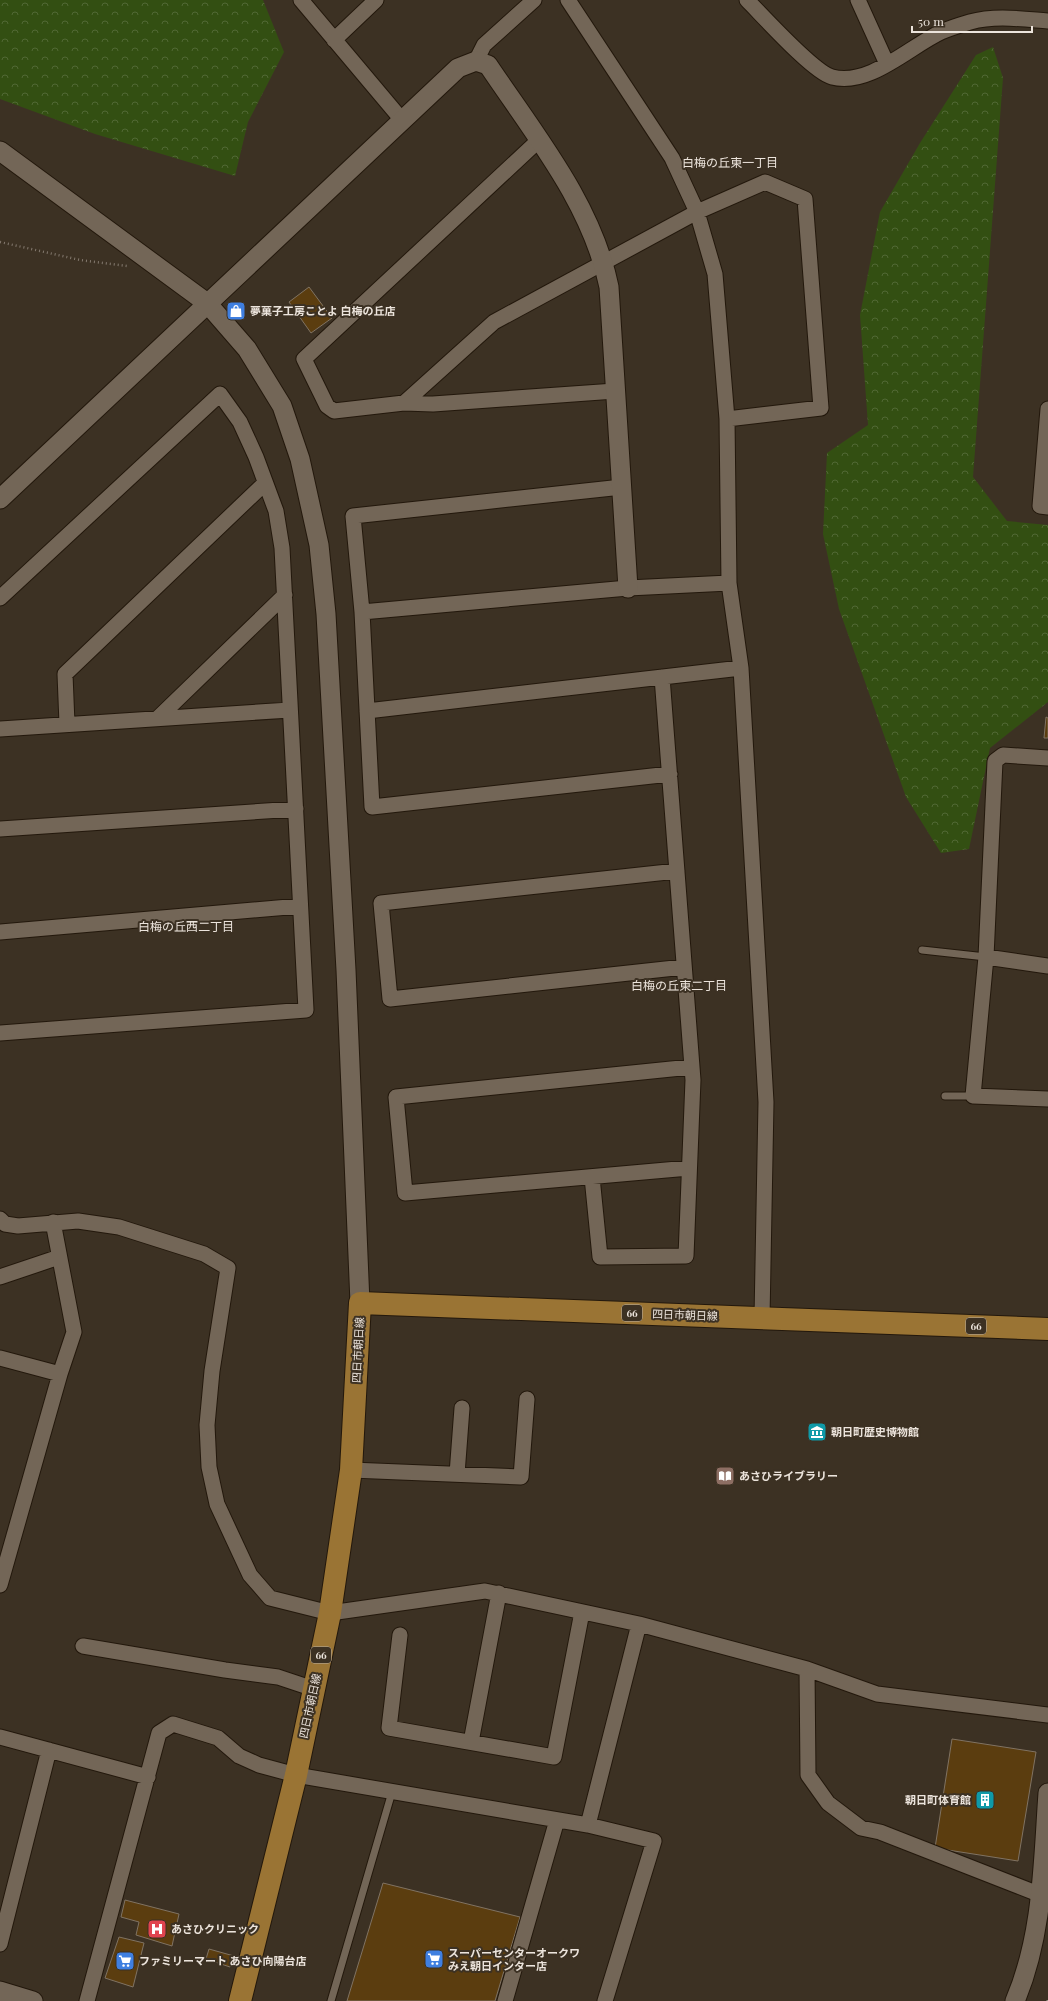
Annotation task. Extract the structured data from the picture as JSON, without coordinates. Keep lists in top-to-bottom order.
{
  "streets": {
    "main road": ["66", "四日市朝日線"]
  },
  "districts": ["白梅の丘東一丁目", "白梅の丘西二丁目", "白梅の丘東二丁目"],
  "places": {
    "shop": ["夢菓子工房ことよ 白梅の丘店"],
    "museum": ["朝日町歴史博物館"],
    "library": ["あさひライブラリー"],
    "building": ["朝日町体育館"],
    "hospital": ["あさひクリニック"],
    "supermarket": ["スーパーセンターオークワ みえ朝日インター店", "ファミリーマート あさひ向陽台店"]
  },
  "scale_bar": "50 m"
}
